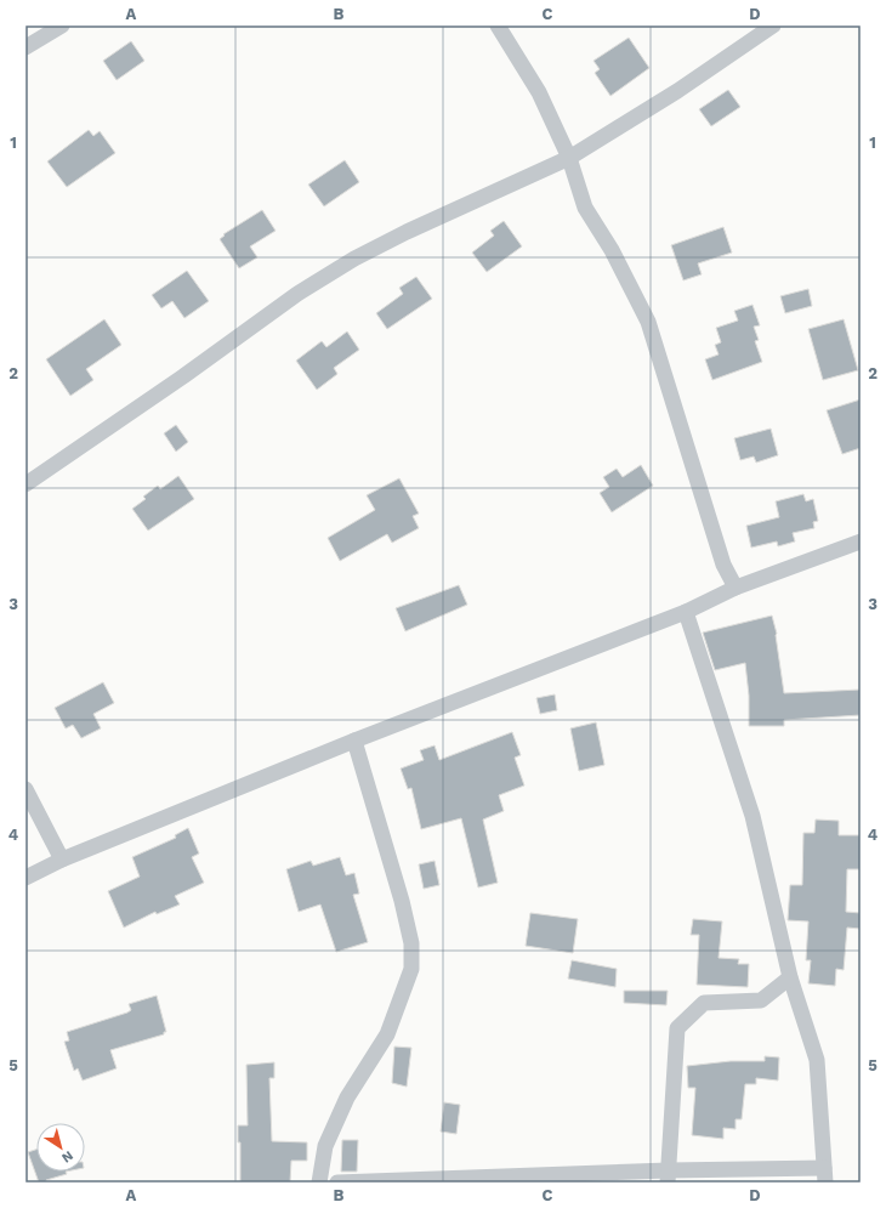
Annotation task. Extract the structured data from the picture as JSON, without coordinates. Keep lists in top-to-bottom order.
{
  "north": "bottom right",
  "grid": {
    "columns": [
      "A",
      "B",
      "C",
      "D"
    ],
    "rows": [
      "1",
      "2",
      "3",
      "4",
      "5"
    ]
  }
}
